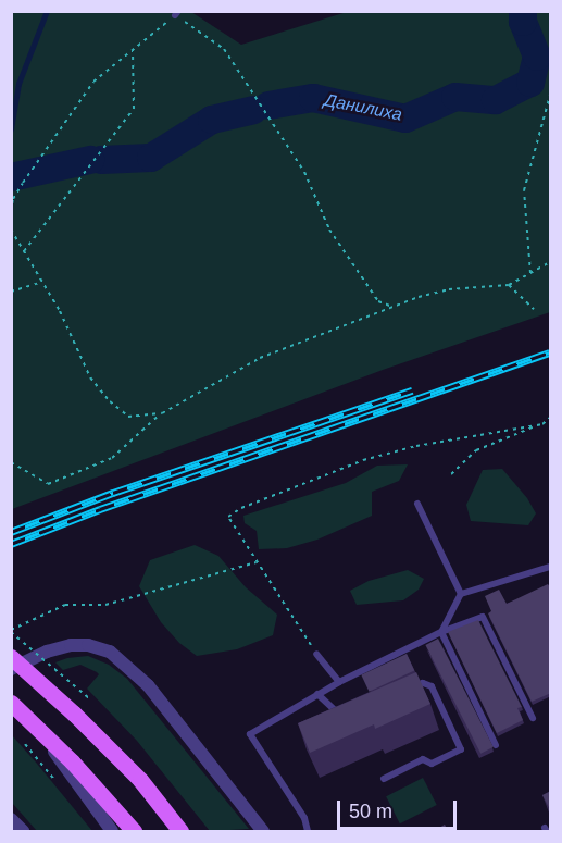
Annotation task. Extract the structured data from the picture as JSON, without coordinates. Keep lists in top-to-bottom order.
{
  "water": ["Данилиха"],
  "scale_bar": "50 m"
}
